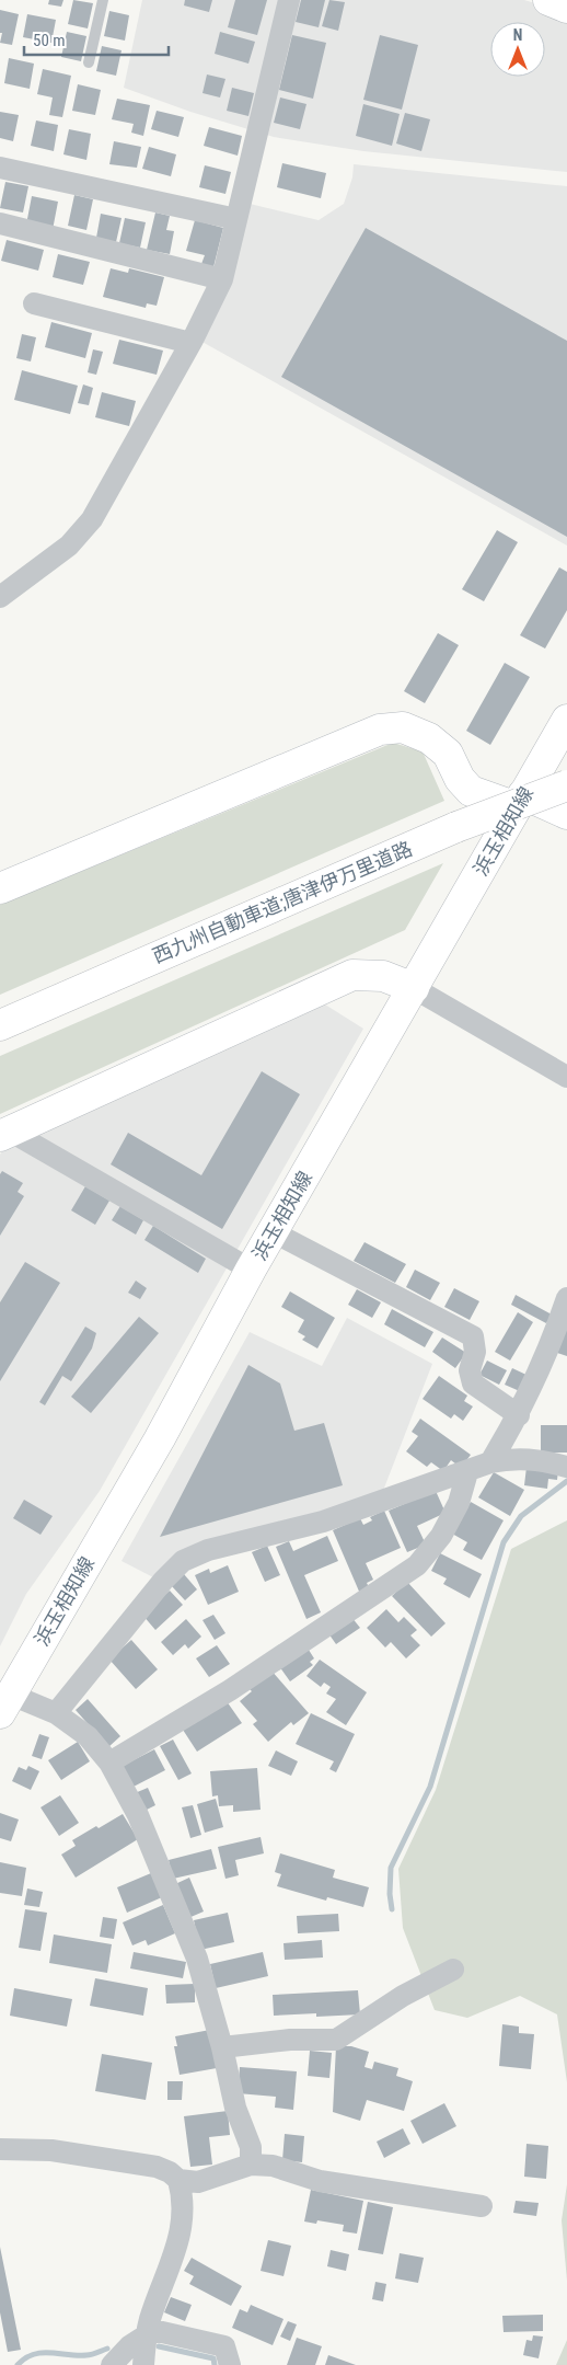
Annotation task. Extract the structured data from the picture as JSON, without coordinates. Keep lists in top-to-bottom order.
{
  "streets": {
    "main road": ["浜玉相知線", "西九州自動車道;唐津伊万里道路"]
  },
  "scale_bar": "50 m",
  "north": "top"
}
